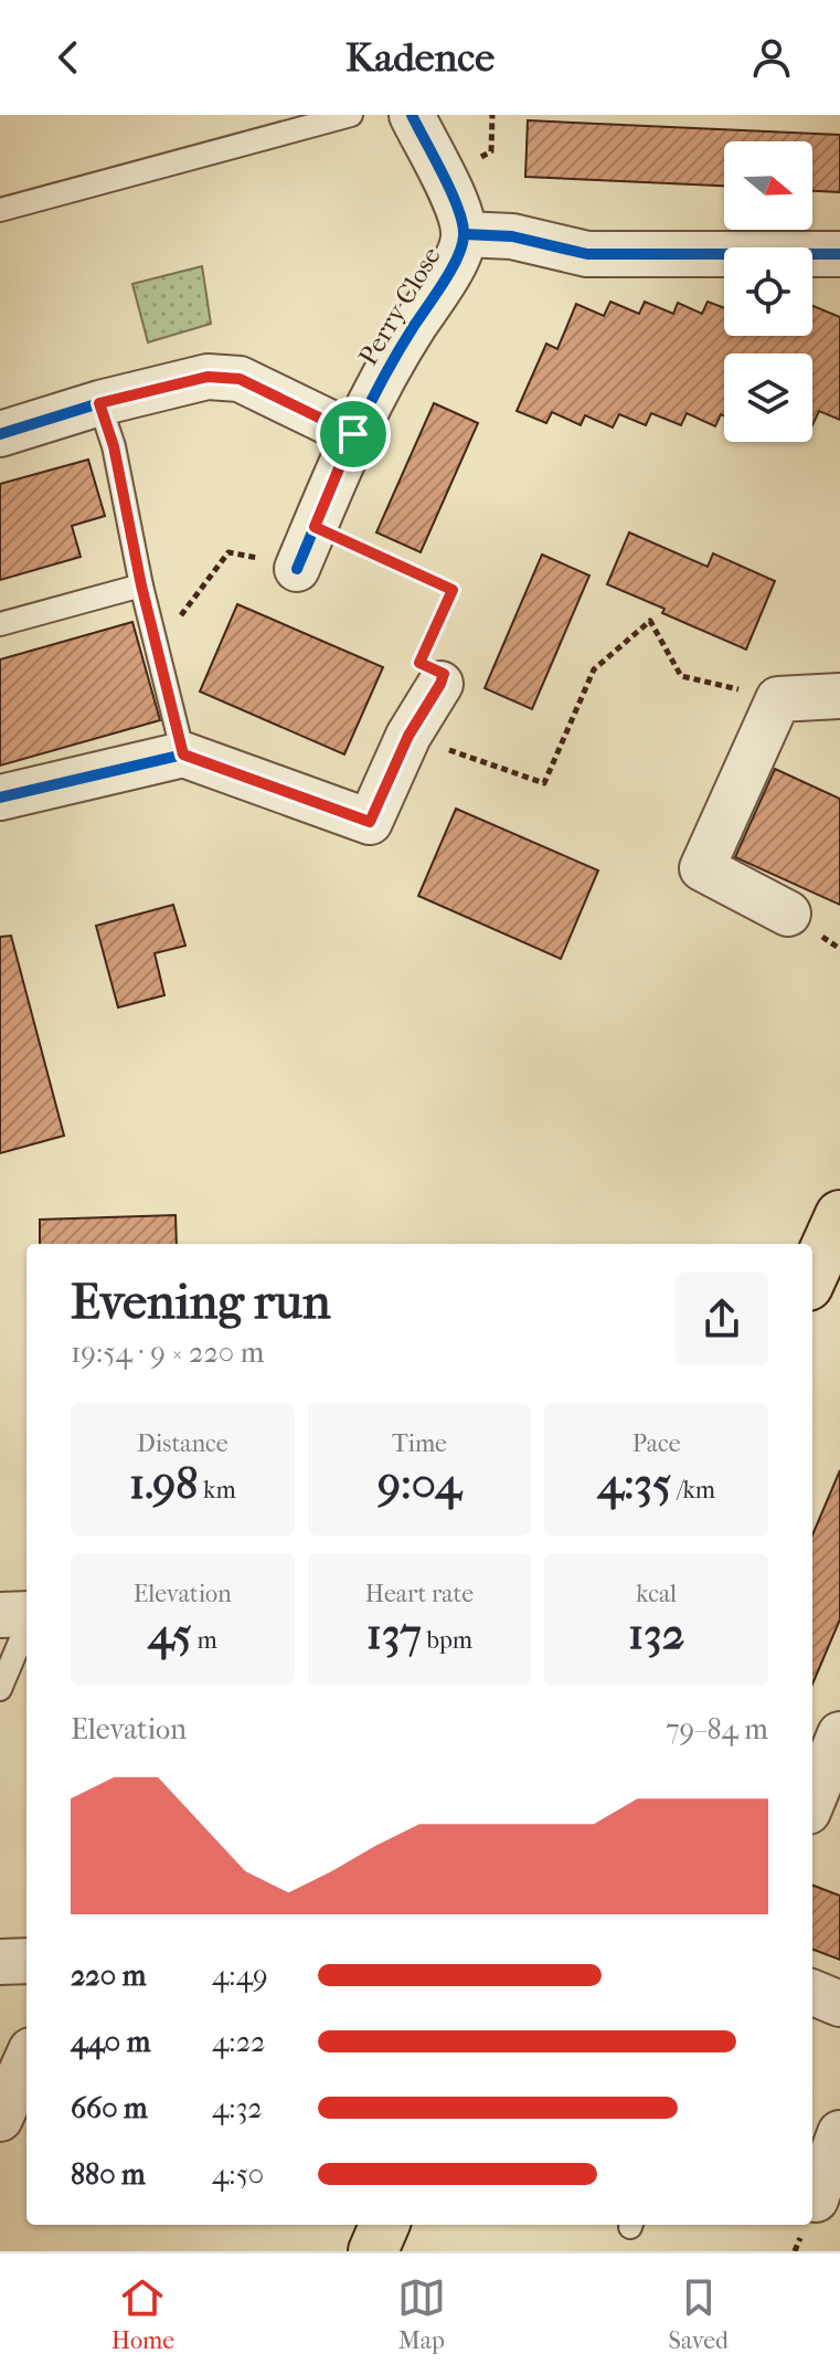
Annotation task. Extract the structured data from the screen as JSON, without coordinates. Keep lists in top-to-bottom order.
{
  "streets": {
    "street": ["Perry Close"]
  },
  "north": "right",
  "page": {
    "header": "Kadence",
    "heading": ["Evening run", "19:54 · 9 × 220 m"],
    "stats": [
      ["Distance", "1.98 km"],
      ["Time", "9:04"],
      ["Pace", "4:35 /km"],
      ["Elevation", "45 m"],
      ["Heart rate", "137 bpm"],
      ["kcal", "132"]
    ],
    "chart": ["Elevation", "79–84 m"],
    "list": [
      {
        "name": "220 m",
        "note": "4:49"
      },
      {
        "name": "440 m",
        "note": "4:22"
      },
      {
        "name": "660 m",
        "note": "4:32"
      },
      {
        "name": "880 m",
        "note": "4:50"
      }
    ],
    "tabs": ["Home", "Map", "Saved"]
  }
}
